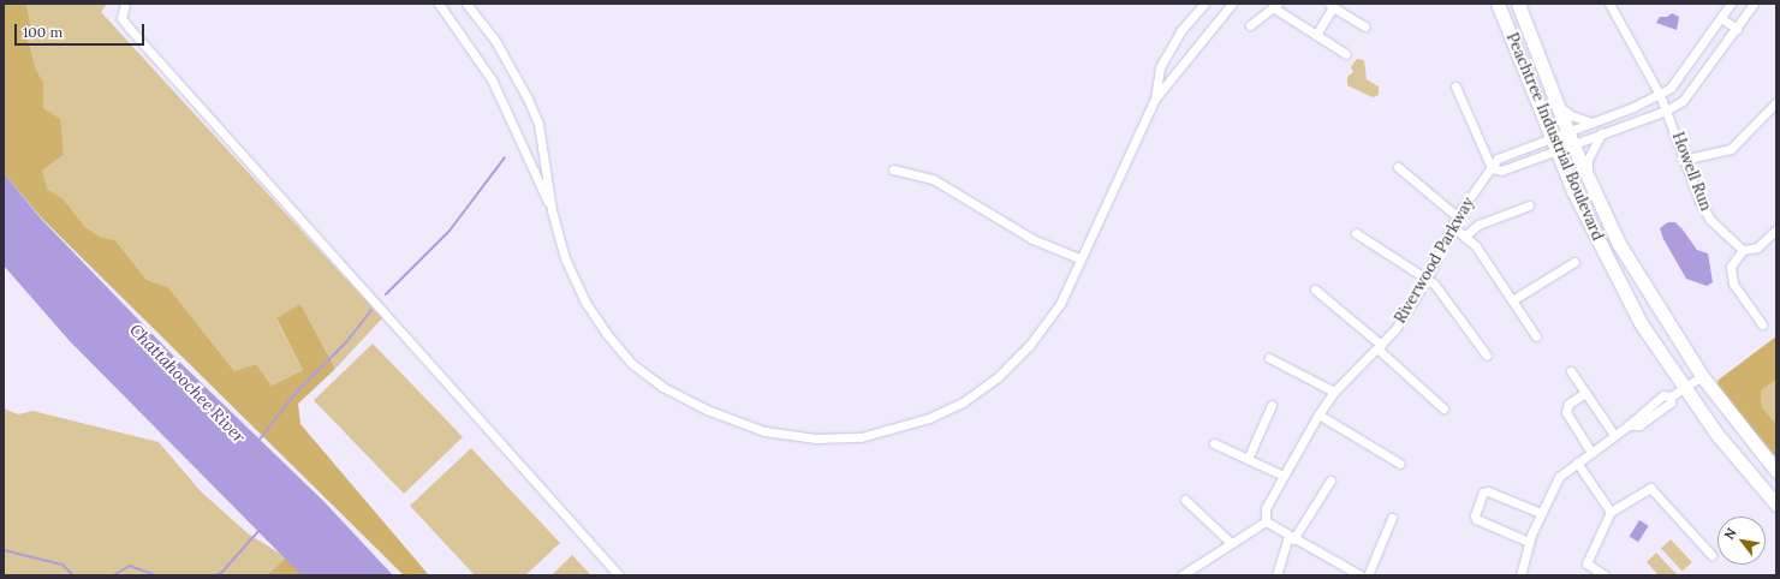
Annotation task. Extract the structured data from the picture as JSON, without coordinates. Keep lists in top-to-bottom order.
{
  "streets": {
    "highway": ["Peachtree Industrial Boulevard"],
    "street": ["Howell Run", "Riverwood Parkway"]
  },
  "crossings": [
    ["Peachtree Industrial Boulevard", "Riverwood Parkway"]
  ],
  "water": ["Chattahoochee River"],
  "scale_bar": "100 m",
  "north": "top left"
}
